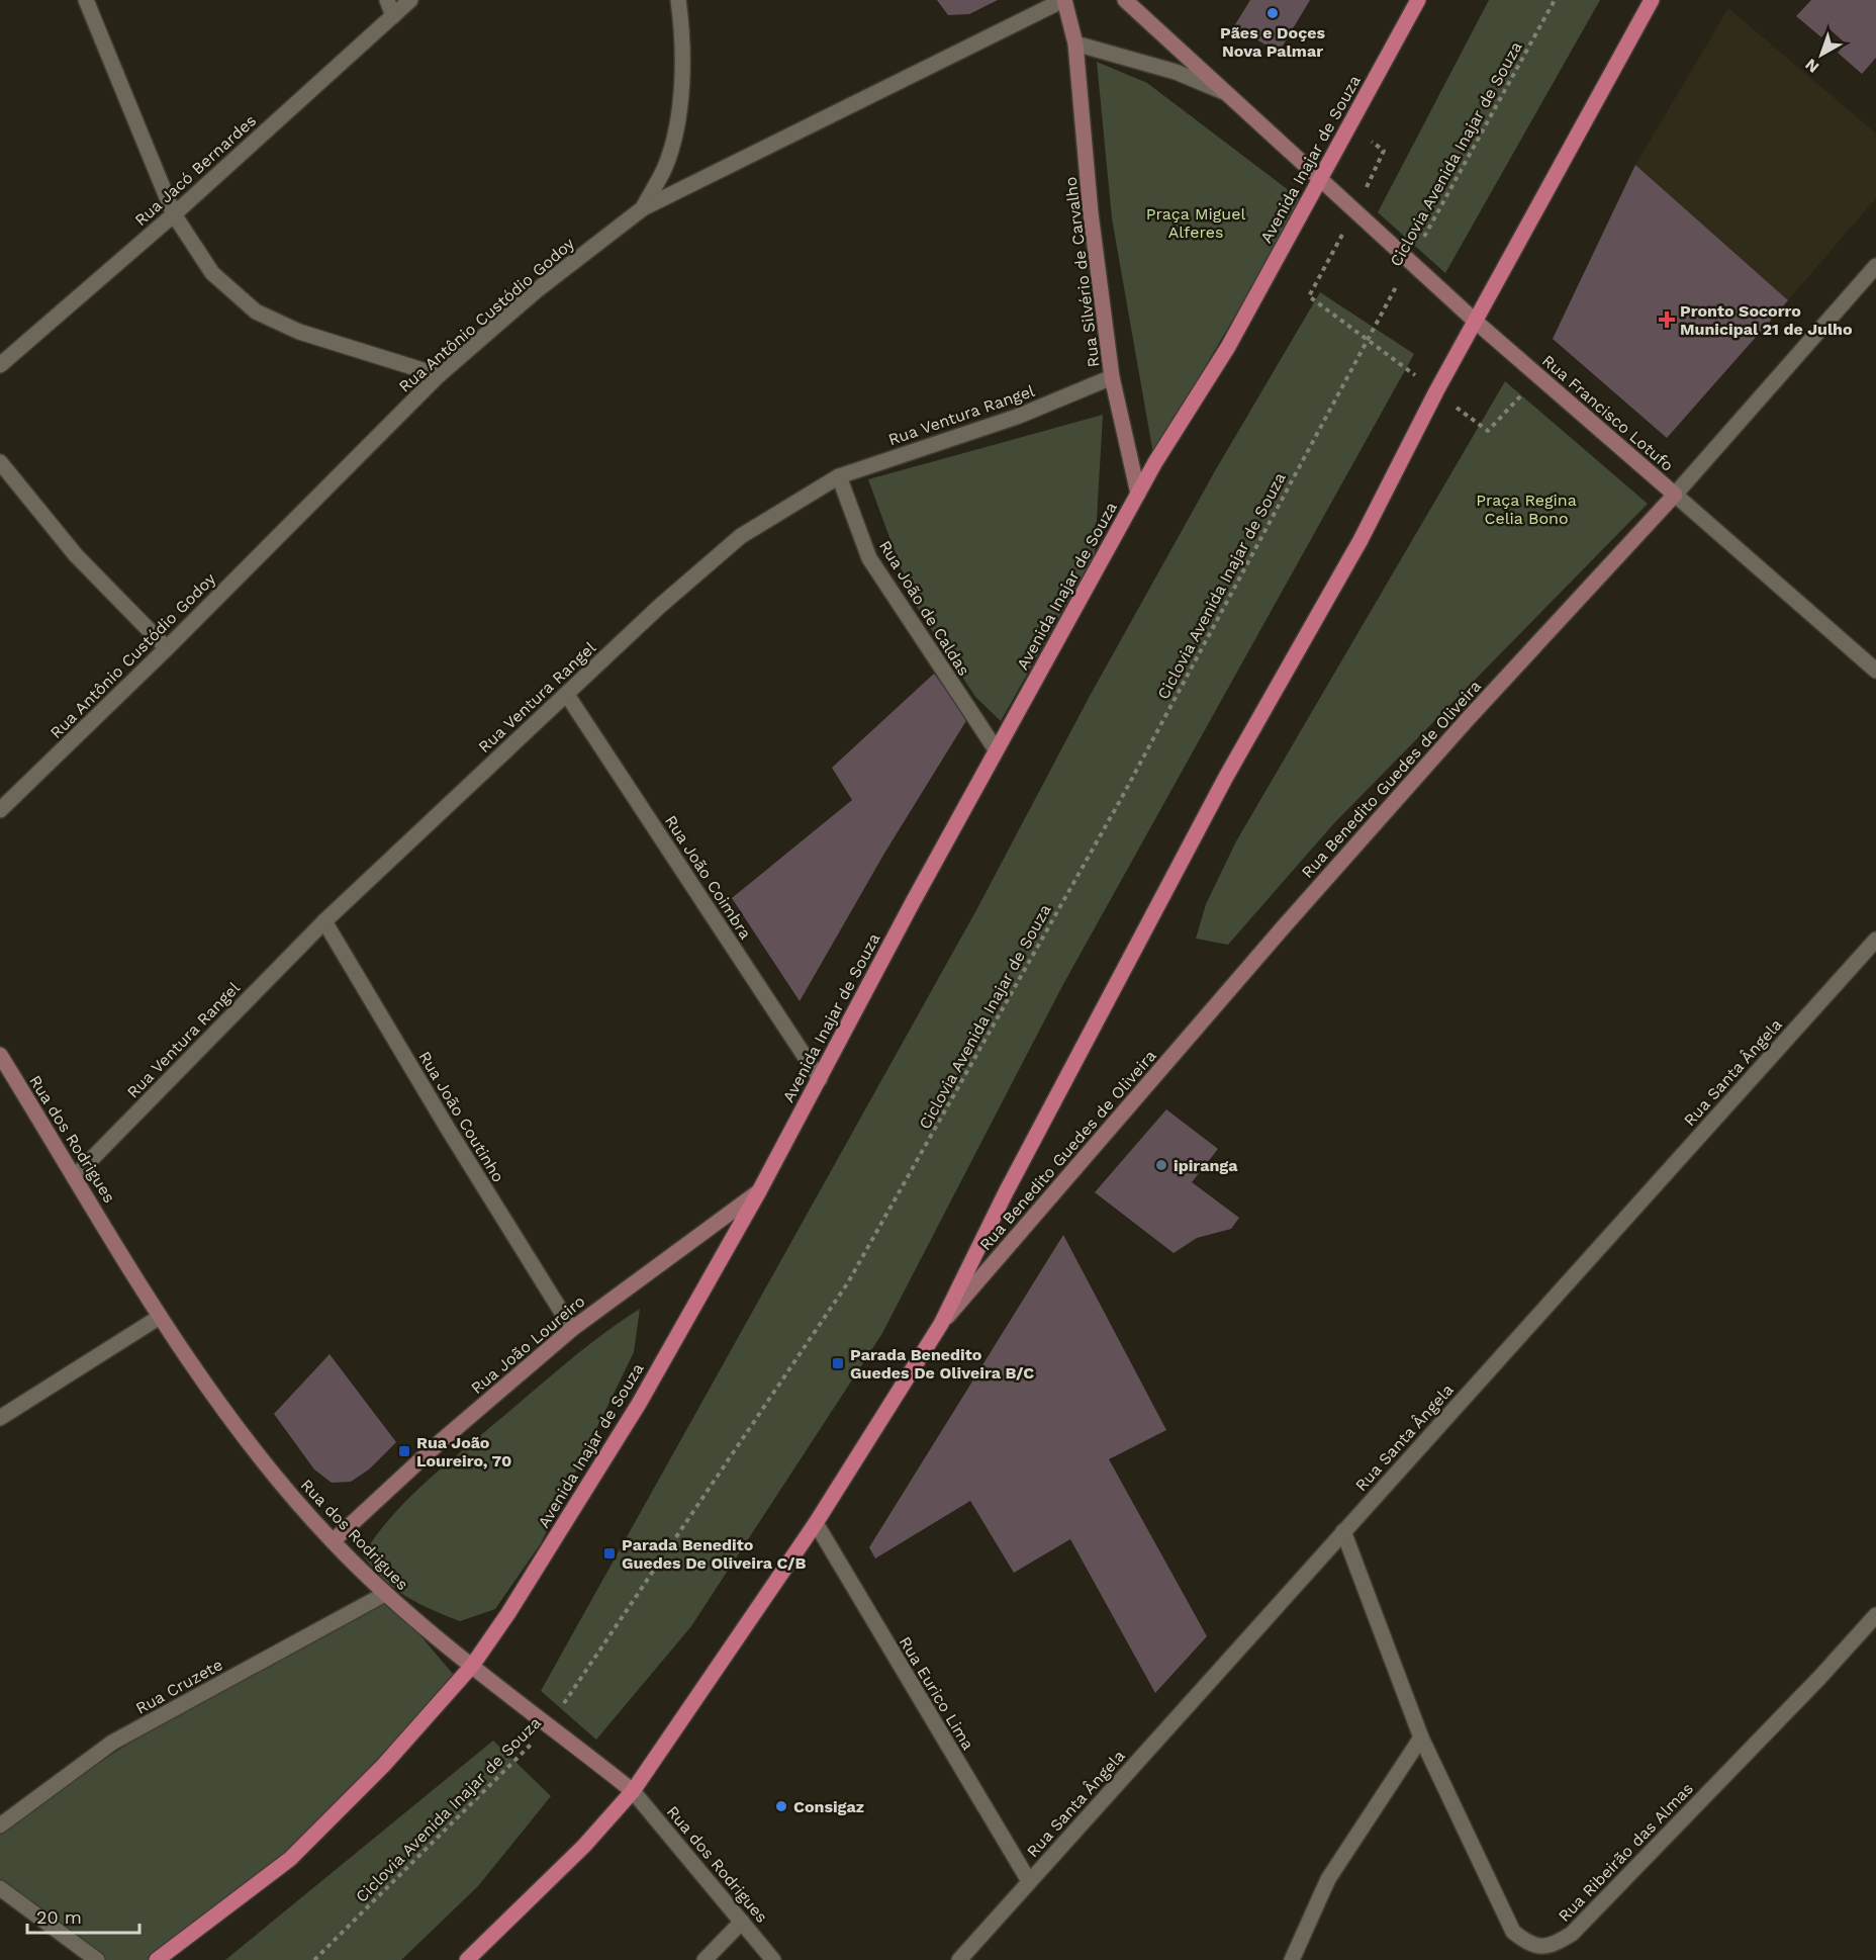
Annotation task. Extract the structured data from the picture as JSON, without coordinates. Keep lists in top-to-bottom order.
{
  "streets": {
    "main road": ["Avenida Inajar de Souza"],
    "street": [
      "Rua Jacó Bernardes",
      "Rua Silvério de Carvalho",
      "Rua Antônio Custódio Godoy",
      "Rua Francisco Lotufo",
      "Rua Ventura Rangel",
      "Rua João de Caldas",
      "Rua Benedito Guedes de Oliveira",
      "Rua João Coimbra",
      "Rua Santa Ângela",
      "Rua João Coutinho",
      "Rua dos Rodrigues",
      "Rua João Loureiro",
      "Rua Cruzete",
      "Rua Eurico Lima",
      "Rua Ribeirão das Almas"
    ],
    "path": ["Ciclovia Avenida Inajar de Souza"]
  },
  "crossings": [
    ["Ciclovia Avenida Inajar de Souza", "Rua Francisco Lotufo"],
    ["Ciclovia Avenida Inajar de Souza", "Rua dos Rodrigues"],
    ["Avenida Inajar de Souza", "Rua Silvério de Carvalho"],
    ["Avenida Inajar de Souza", "Rua Francisco Lotufo"],
    ["Avenida Inajar de Souza", "Rua João de Caldas"],
    ["Avenida Inajar de Souza", "Rua João Coimbra"],
    ["Avenida Inajar de Souza", "Rua dos Rodrigues"],
    ["Avenida Inajar de Souza", "Rua João Loureiro"],
    ["Rua Silvério de Carvalho", "Rua Antônio Custódio Godoy"],
    ["Rua Silvério de Carvalho", "Rua Ventura Rangel"],
    ["Rua Francisco Lotufo", "Rua Benedito Guedes de Oliveira"],
    ["Rua Ventura Rangel", "Rua João de Caldas"],
    ["Rua Ventura Rangel", "Rua João Coimbra"],
    ["Rua Ventura Rangel", "Rua João Coutinho"],
    ["Rua Ventura Rangel", "Rua dos Rodrigues"],
    ["Rua Santa Ângela", "Rua Eurico Lima"],
    ["Rua Santa Ângela", "Rua Ribeirão das Almas"],
    ["Rua João Coutinho", "Rua João Loureiro"],
    ["Rua dos Rodrigues", "Rua João Loureiro"],
    ["Rua dos Rodrigues", "Rua Cruzete"]
  ],
  "parks": ["Praça Miguel Alferes", "Praça Regina Celia Bono"],
  "places": {
    "other": ["Pães e Doçes Nova Palmar", "ipiranga", "Consigaz"],
    "health": ["Pronto Socorro Municipal 21 de Julho"],
    "transit": ["Parada Benedito Guedes De Oliveira B/C", "Rua João Loureiro, 70", "Parada Benedito Guedes De Oliveira C/B"]
  },
  "scale_bar": "20 m",
  "north": "bottom left"
}
